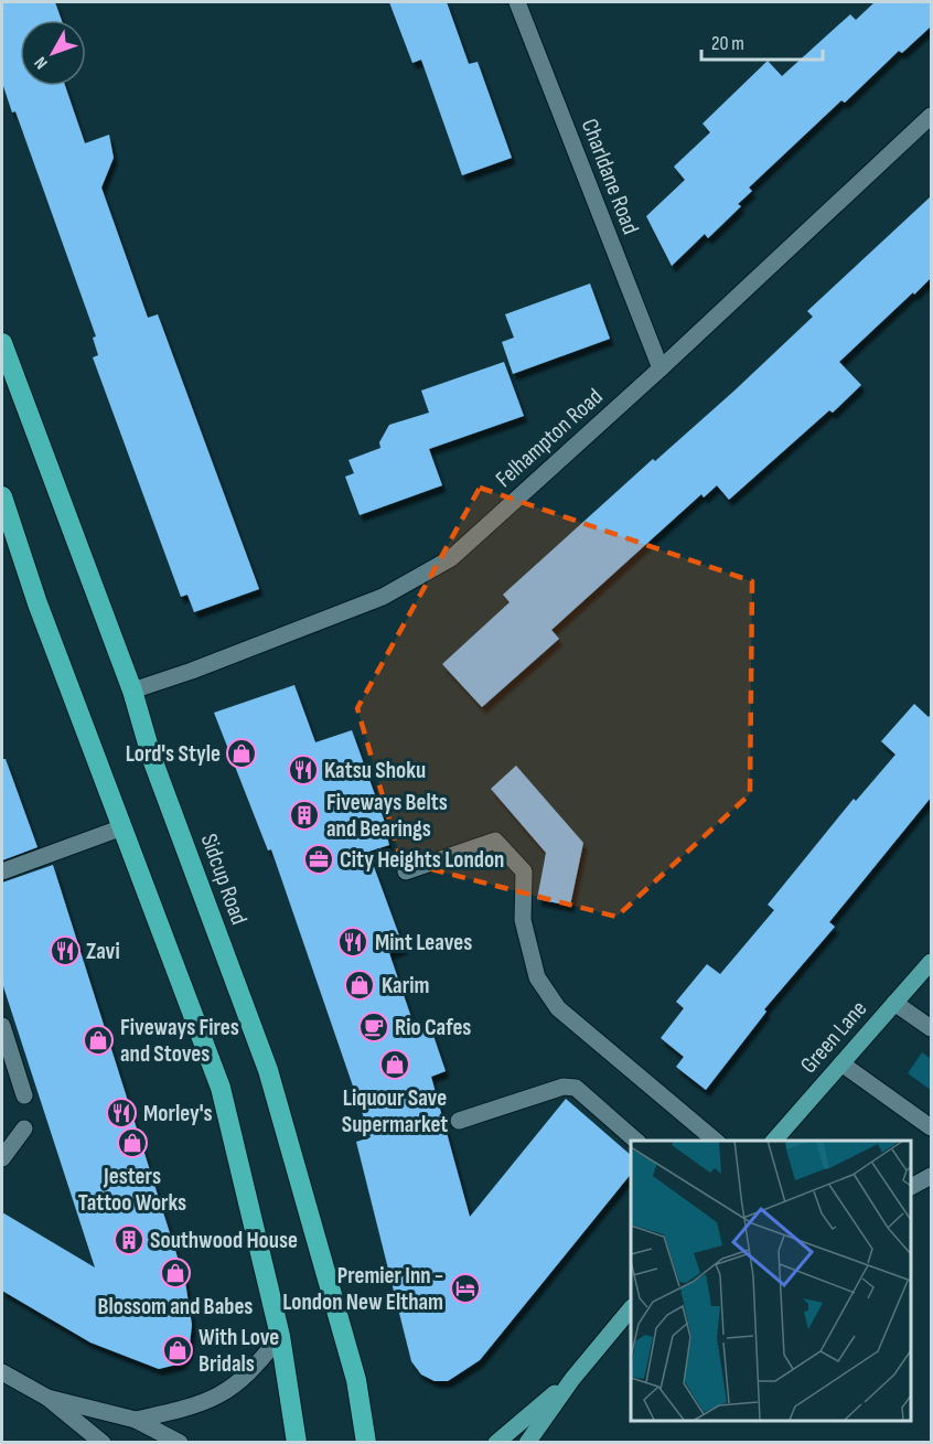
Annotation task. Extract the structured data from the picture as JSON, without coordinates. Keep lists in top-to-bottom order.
{
  "streets": {
    "highway": ["Sidcup Road"],
    "main road": ["Green Lane"],
    "street": ["Charldane Road", "Felhampton Road"]
  },
  "crossings": [
    ["Charldane Road", "Felhampton Road"],
    ["Felhampton Road", "Sidcup Road"]
  ],
  "places": {
    "shop": [
      "Lord's Style",
      "Karim",
      "Fiveways Fires and Stoves",
      "Liquour Save Supermarket",
      "Jesters Tattoo Works",
      "Blossom and Babes",
      "With Love Bridals"
    ],
    "restaurant": [
      "Katsu Shoku",
      "Mint Leaves",
      "Zavi",
      "Morley's"
    ],
    "building": ["Fiveways Belts and Bearings", "Southwood House"],
    "office": ["City Heights London"],
    "cafe": ["Rio Cafes"],
    "hotel": ["Premier Inn - London New Eltham"]
  },
  "scale_bar": "20 m",
  "north": "bottom left"
}
